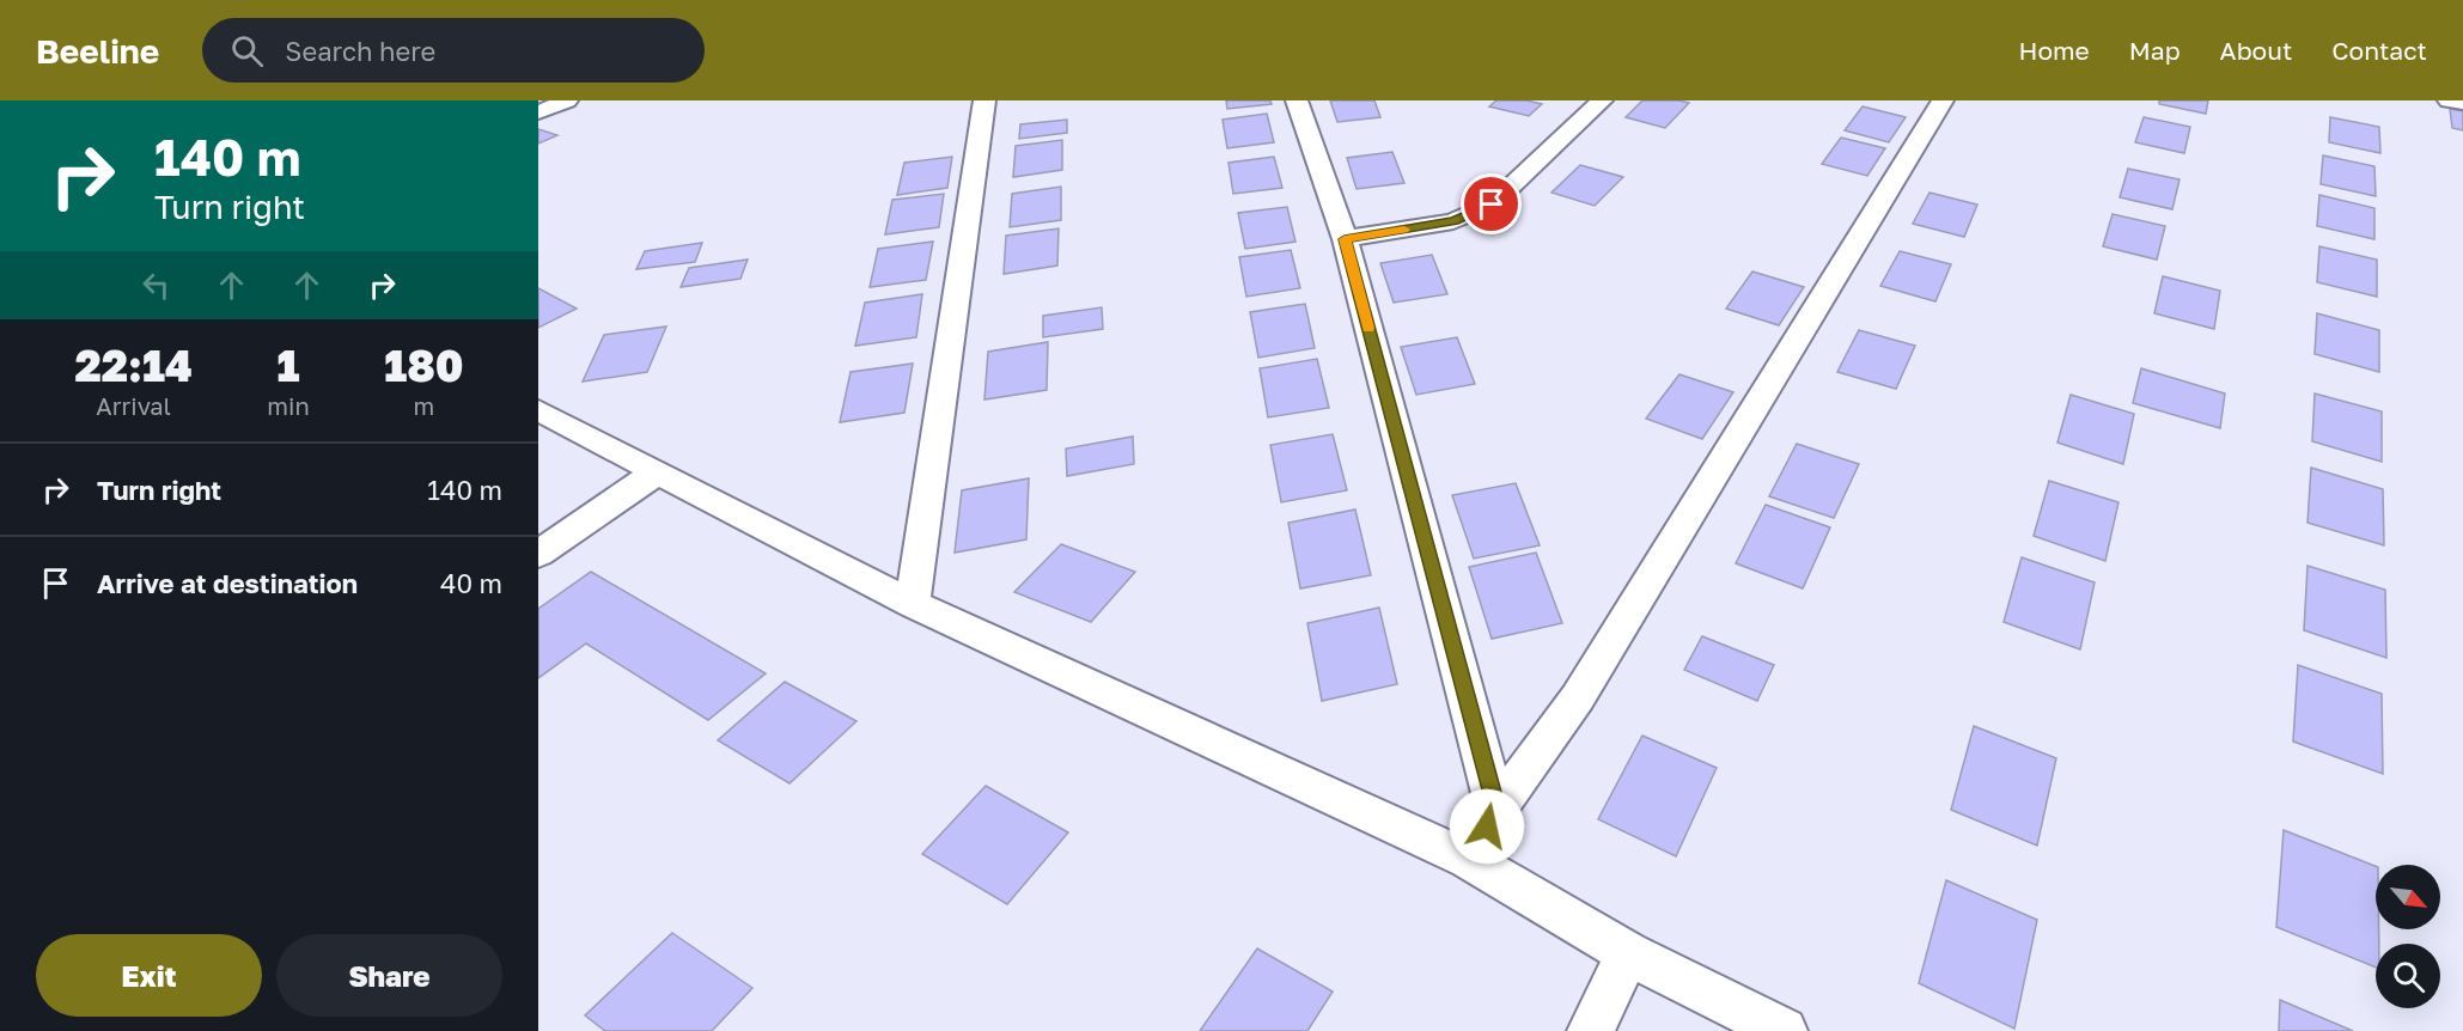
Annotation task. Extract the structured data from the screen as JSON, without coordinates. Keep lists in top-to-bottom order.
{
  "north": "bottom right",
  "page": {
    "header": "Beeline",
    "search": "Search here",
    "nav": [
      "Home",
      "Map",
      "About",
      "Contact"
    ],
    "turn": ["140 m", "Turn right"],
    "eta": [
      "22:14",
      "Arrival",
      "1",
      "min",
      "180",
      "m"
    ],
    "list": [
      {
        "name": "Turn right",
        "value": "140 m"
      },
      {
        "name": "Arrive at destination",
        "value": "40 m"
      }
    ],
    "buttons": ["Exit", "Share"]
  }
}
